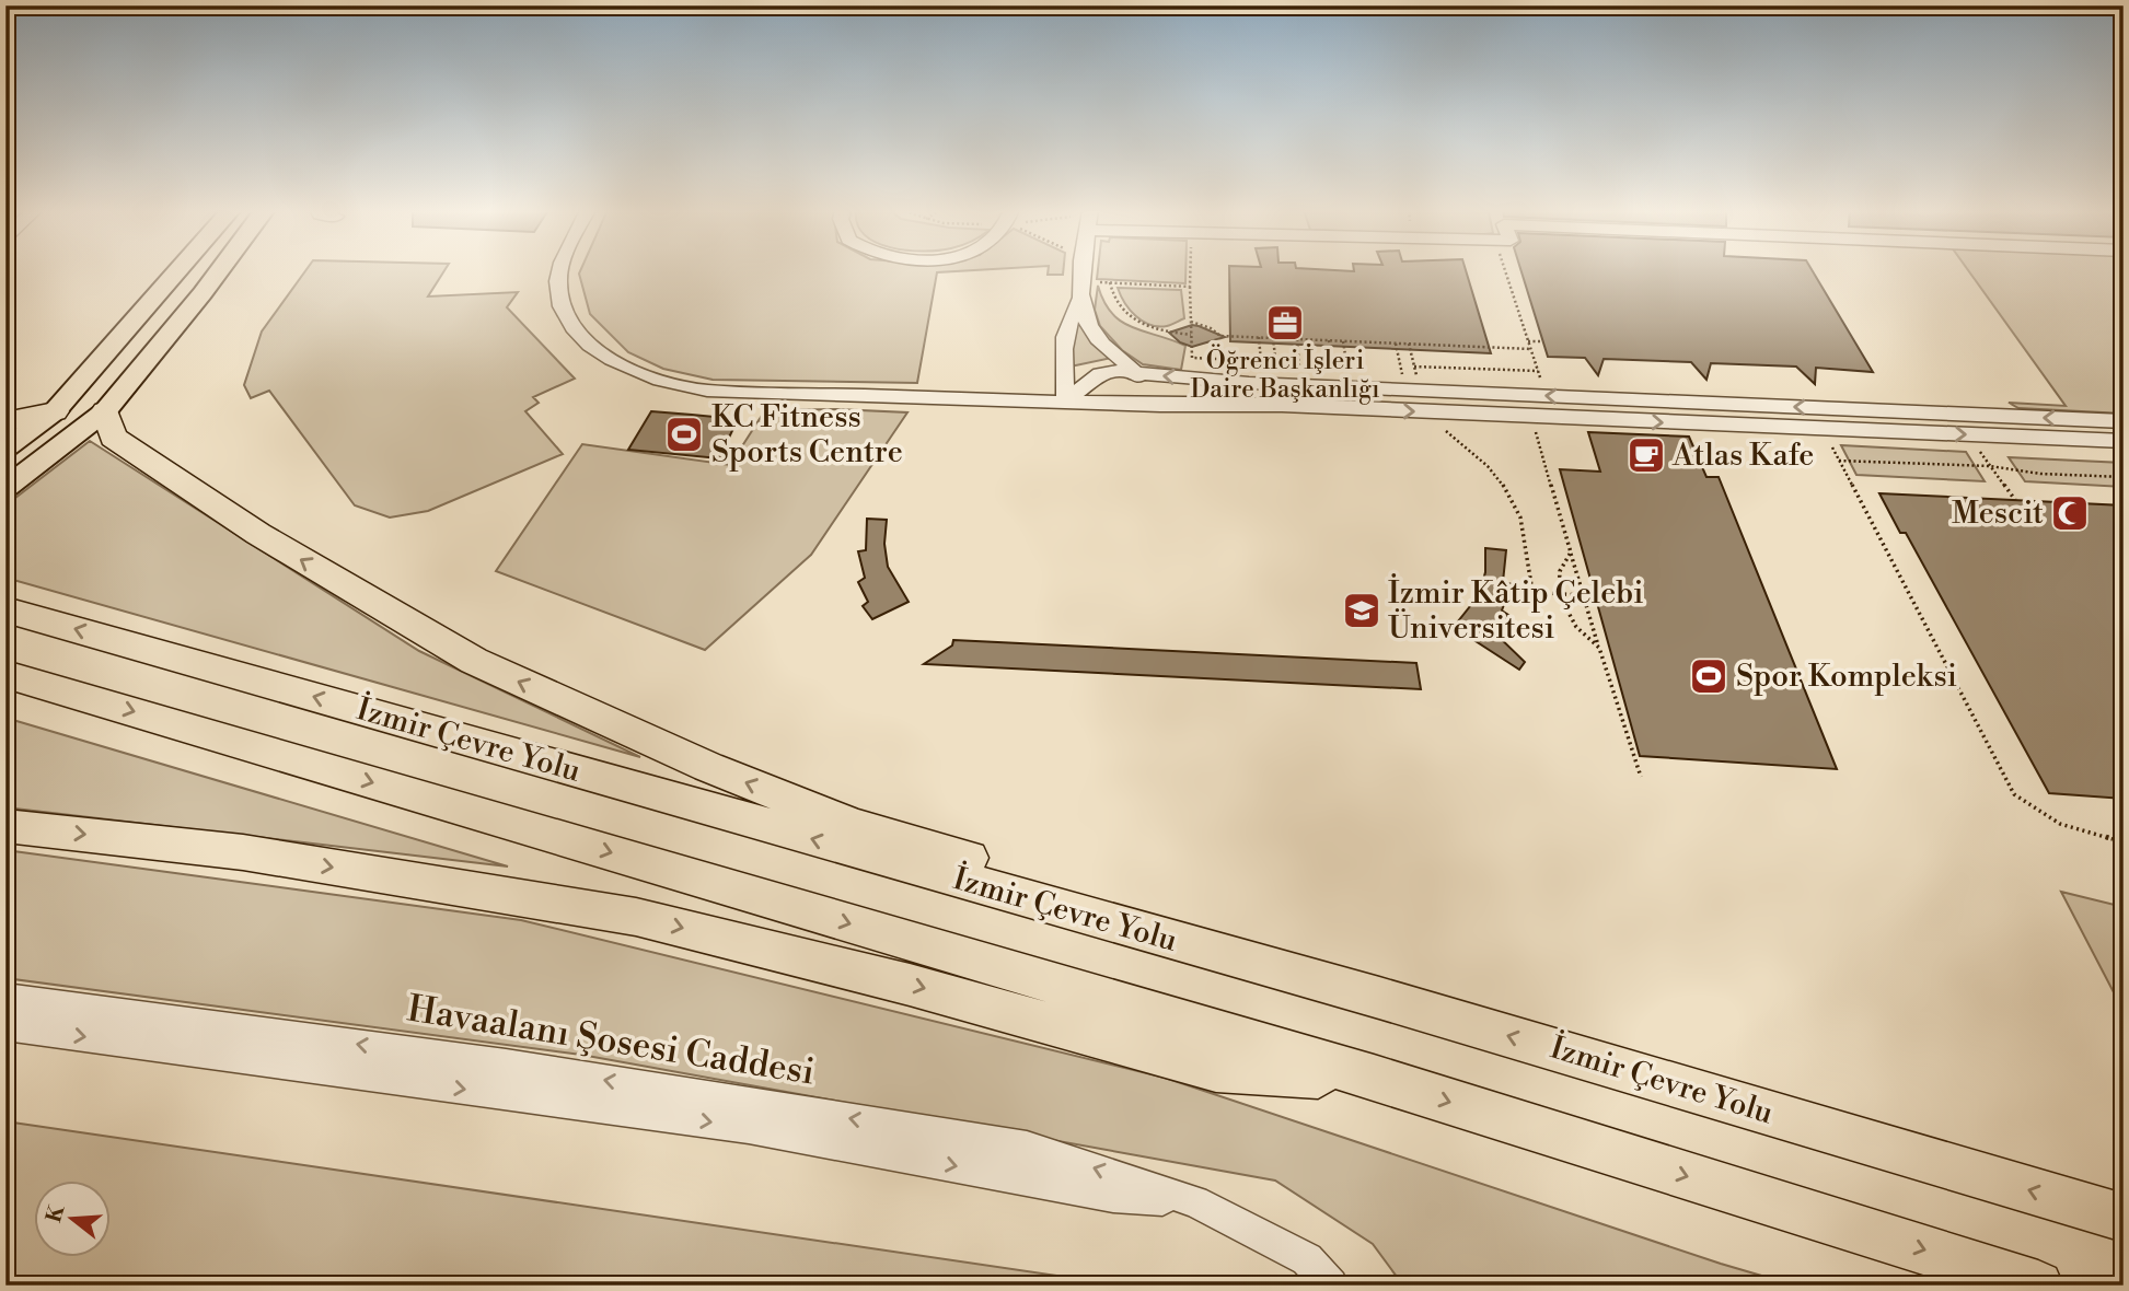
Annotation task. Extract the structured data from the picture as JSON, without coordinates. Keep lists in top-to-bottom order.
{
  "streets": {
    "highway": ["İzmir Çevre Yolu"],
    "street": ["Havaalanı Şosesi Caddesi"]
  },
  "places": {
    "office": ["Öğrenci İşleri Daire Başkanlığı"],
    "sports": ["KC Fitness Sports Centre", "Spor Kompleksi"],
    "cafe": ["Atlas Kafe"],
    "mosque": ["Mescit"],
    "school or university": ["İzmir Kâtip Çelebi Üniversitesi"]
  },
  "north": "left"
}
